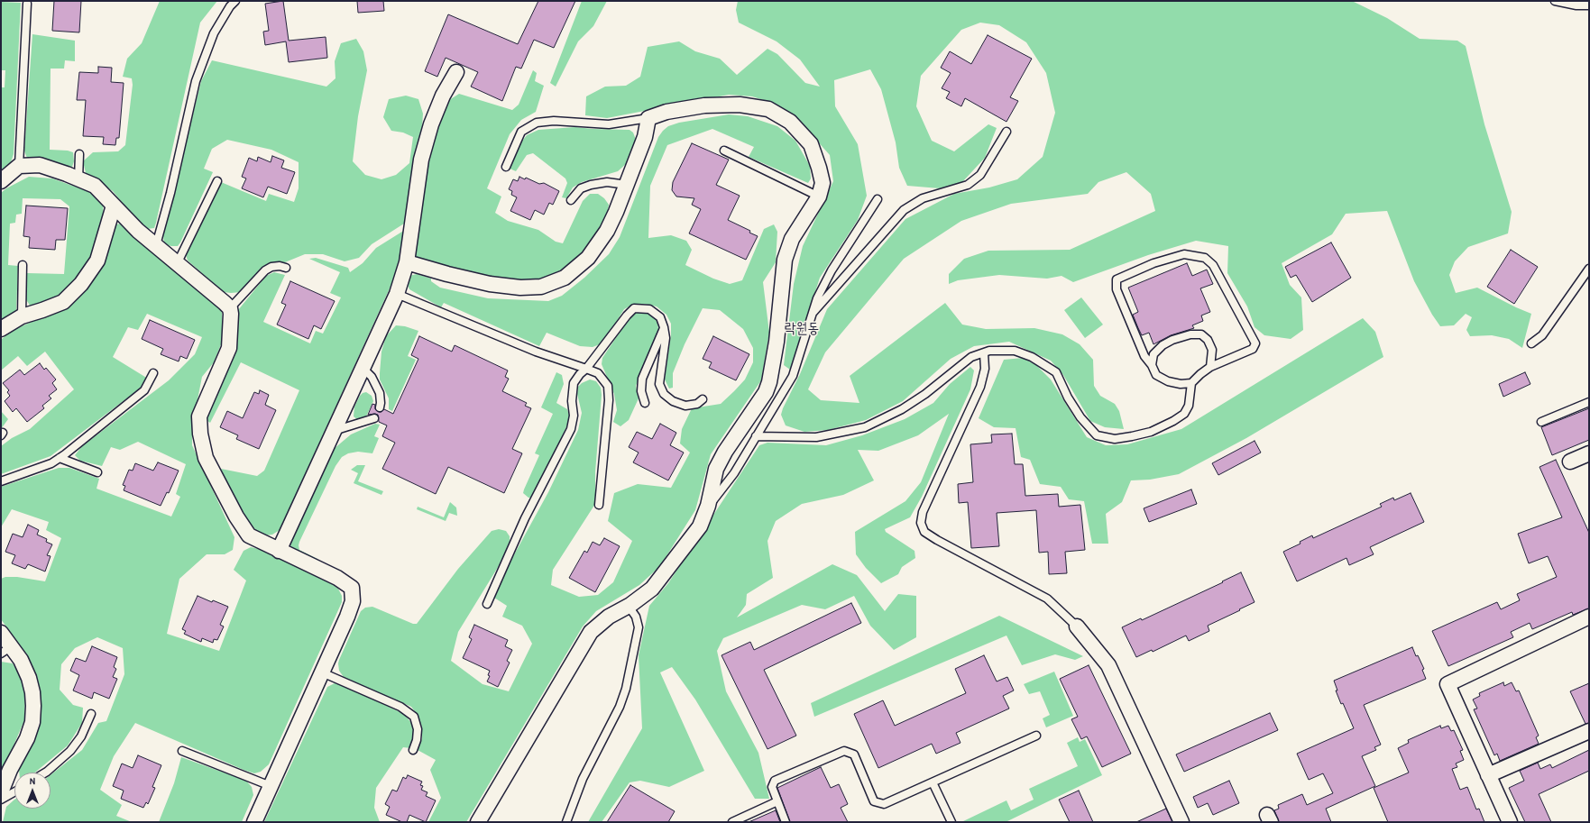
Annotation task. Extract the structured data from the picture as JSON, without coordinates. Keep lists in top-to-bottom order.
{
  "districts": ["락원동"],
  "north": "top"
}
